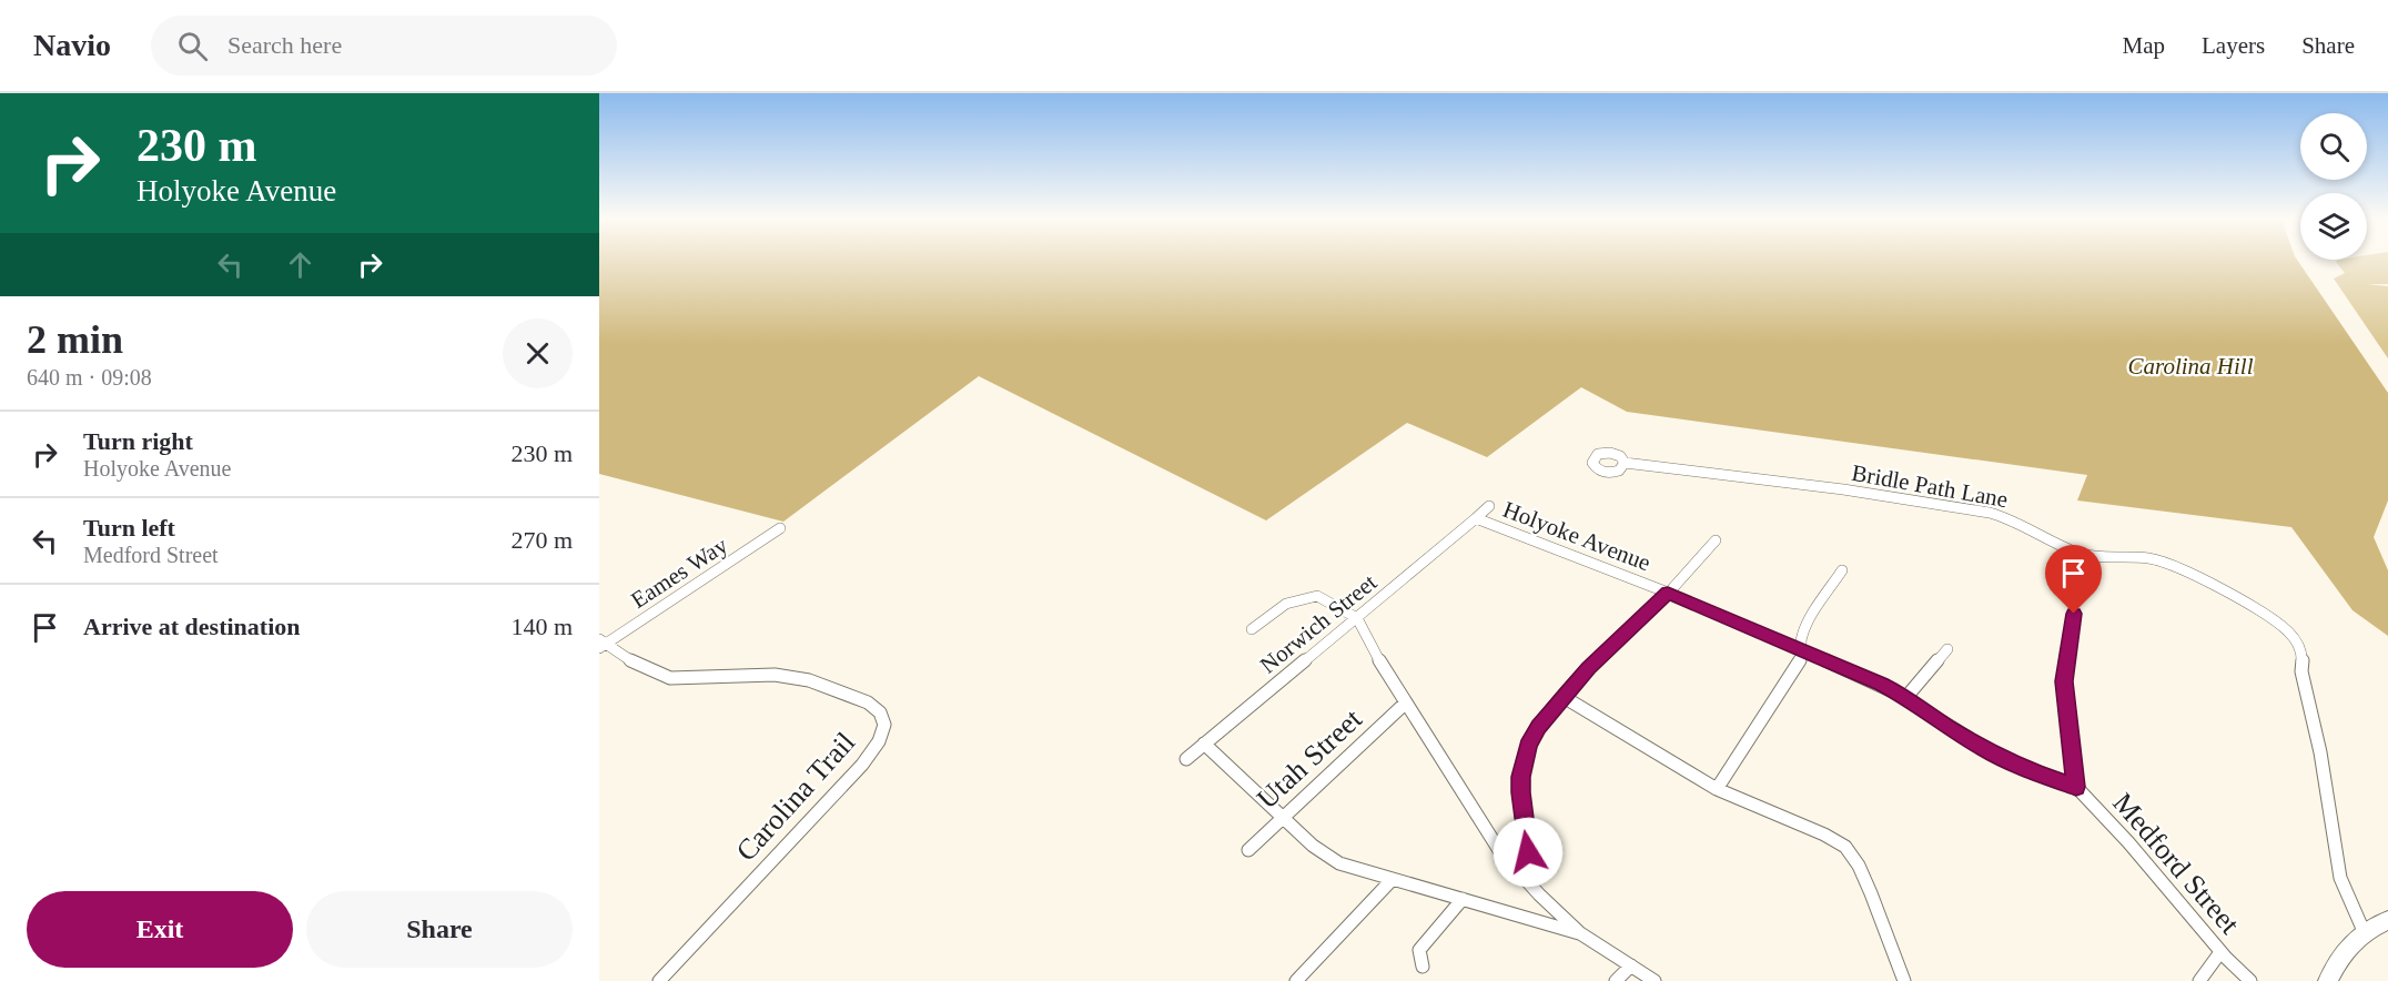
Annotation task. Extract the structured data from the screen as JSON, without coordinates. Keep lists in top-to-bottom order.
{
  "streets": {
    "street": [
      "Bridle Path Lane",
      "Holyoke Avenue",
      "Eames Way",
      "Norwich Street",
      "Utah Street",
      "Carolina Trail",
      "Medford Street"
    ]
  },
  "crossings": [
    ["Holyoke Avenue", "Norwich Street"],
    ["Holyoke Avenue", "Medford Street"],
    ["Eames Way", "Carolina Trail"]
  ],
  "parks": ["Carolina Hill"],
  "page": {
    "header": "Navio",
    "search": "Search here",
    "nav": ["Map", "Layers", "Share"],
    "turn": ["230 m", "Holyoke Avenue"],
    "heading": ["2 min", "640 m · 09:08"],
    "list": [
      {
        "name": "Turn right",
        "note": "Holyoke Avenue",
        "value": "230 m"
      },
      {
        "name": "Turn left",
        "note": "Medford Street",
        "value": "270 m"
      },
      {
        "name": "Arrive at destination",
        "value": "140 m"
      }
    ],
    "buttons": ["Exit", "Share"]
  }
}
